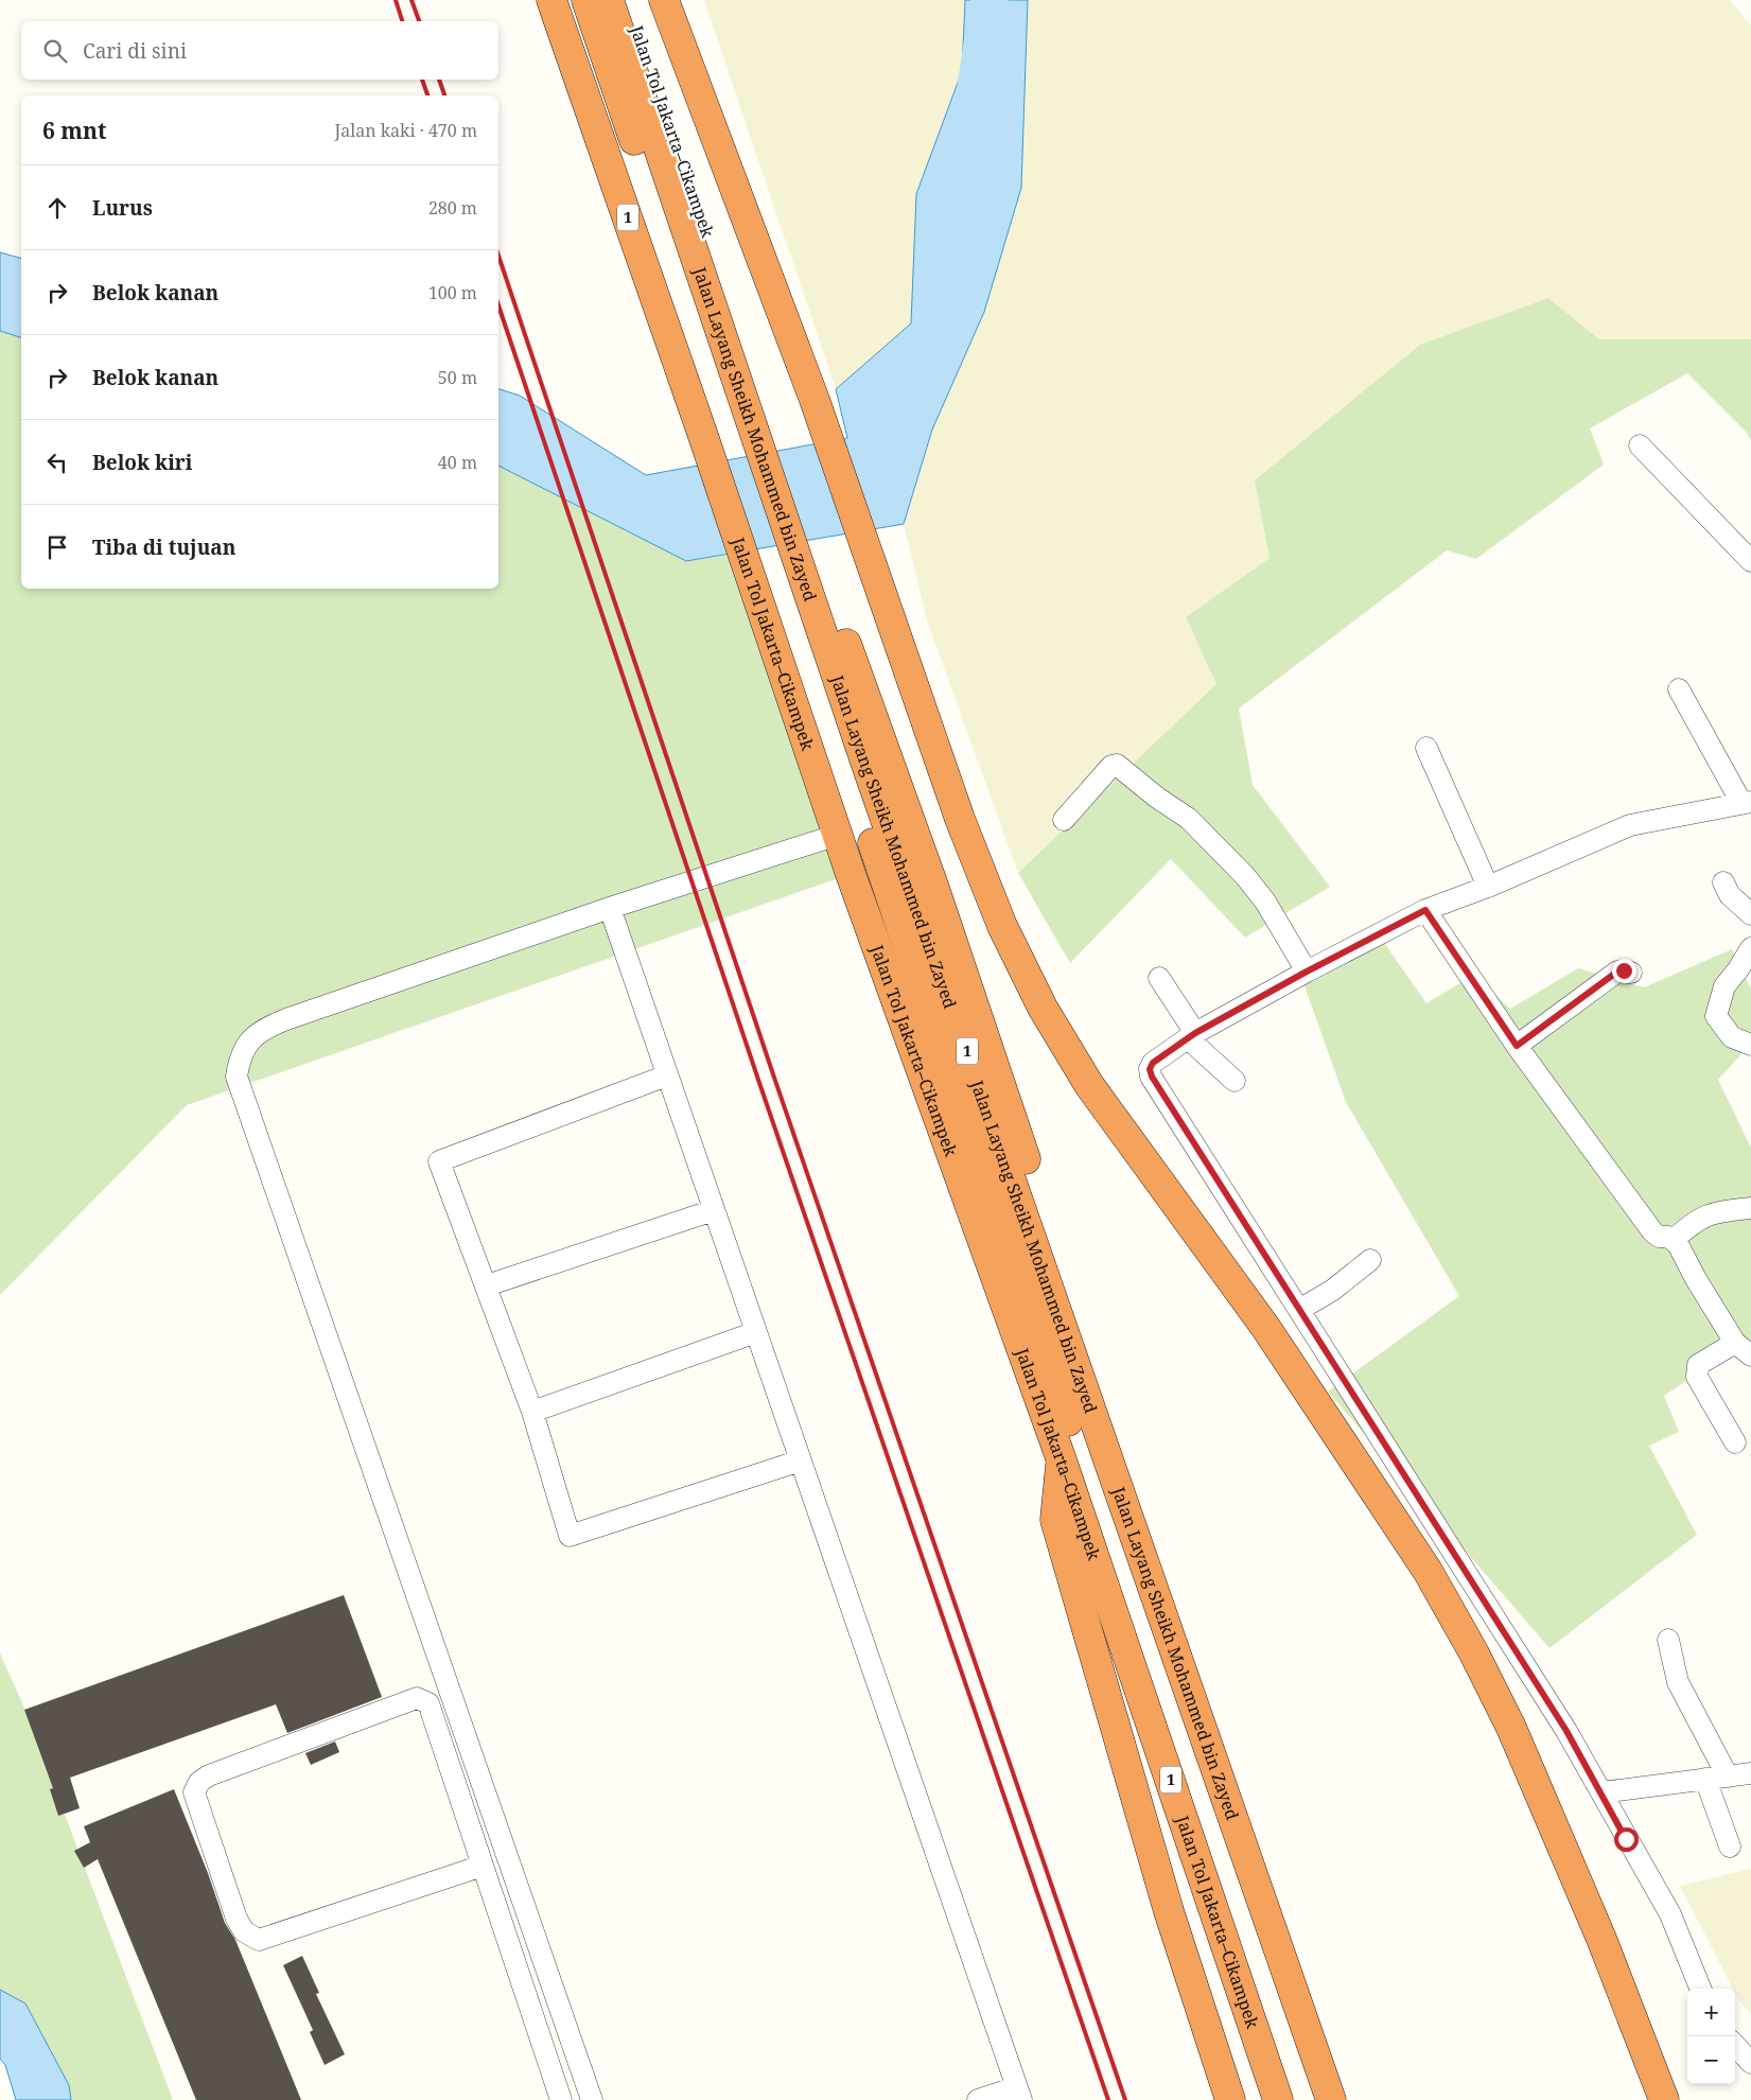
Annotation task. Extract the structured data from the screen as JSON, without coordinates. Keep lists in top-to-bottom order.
{
  "streets": {
    "highway": ["Jalan Tol Jakarta–Cikampek", "1", "Jalan Layang Sheikh Mohammed bin Zayed"]
  },
  "page": {
    "search": "Cari di sini",
    "heading": ["6 mnt", "Jalan kaki · 470 m"],
    "list": [
      ["Lurus", "280 m"],
      ["Belok kanan", "100 m"],
      ["Belok kanan", "50 m"],
      ["Belok kiri", "40 m"],
      "Tiba di tujuan"
    ],
    "map_buttons": ["+", "−"]
  }
}
